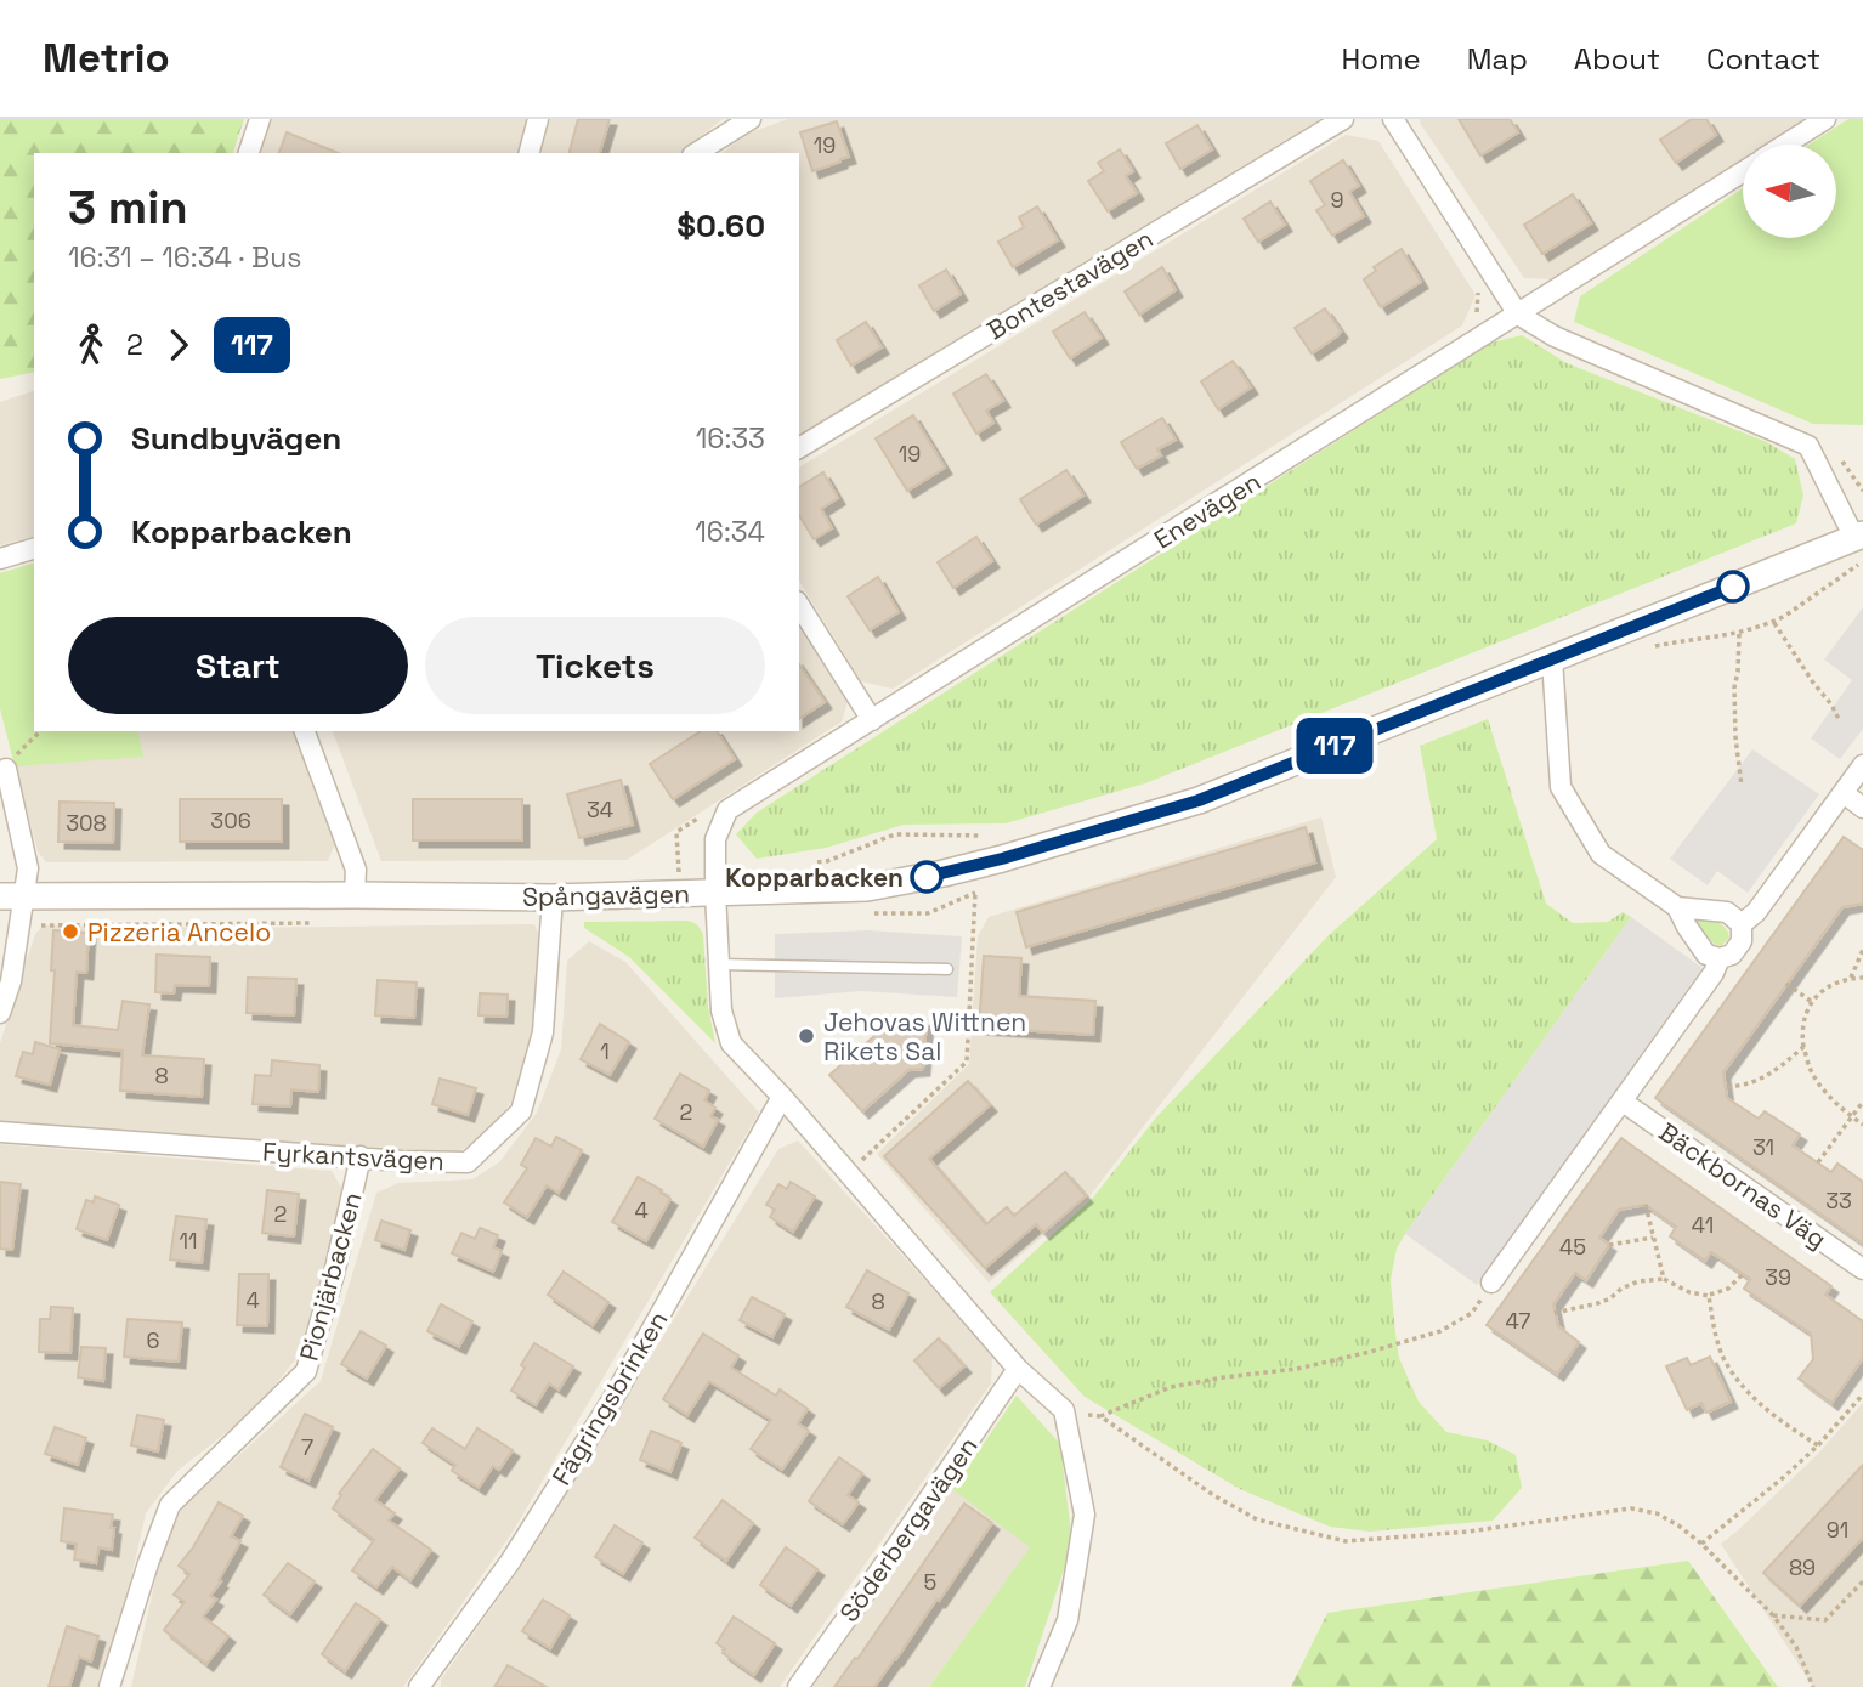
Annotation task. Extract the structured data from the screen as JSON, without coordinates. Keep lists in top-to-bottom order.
{
  "streets": {
    "street": [
      "Bontestavägen",
      "Enevägen",
      "Spångavägen",
      "Fyrkantsvägen",
      "Bäckbornas Väg",
      "Pionjärbacken",
      "Fägringsbrinken",
      "Söderbergavägen"
    ]
  },
  "crossings": [
    ["Enevägen", "Spångavägen"],
    ["Spångavägen", "Fyrkantsvägen"],
    ["Fyrkantsvägen", "Pionjärbacken"]
  ],
  "places": ["Kopparbacken", "Pizzeria Ancelo", "Jehovas Wittnen Rikets Sal"],
  "lines": ["bus line 117"],
  "house_numbers": [
    "19",
    "9",
    "19",
    "34",
    "306",
    "308",
    "1",
    "8",
    "2",
    "31",
    "33",
    "4",
    "2",
    "41",
    "11",
    "45",
    "39",
    "4",
    "8",
    "47",
    "6",
    "7",
    "91",
    "89",
    "5"
  ],
  "north": "left",
  "page": {
    "header": "Metrio",
    "nav": [
      "Home",
      "Map",
      "About",
      "Contact"
    ],
    "on_map": "117",
    "heading": ["3 min", "16:31 – 16:34 · Bus", "$0.60"],
    "legs": ["2", "117"],
    "list": [
      {
        "name": "Sundbyvägen",
        "value": "16:33"
      },
      {
        "name": "Kopparbacken",
        "value": "16:34"
      }
    ],
    "buttons": ["Start", "Tickets"]
  }
}
